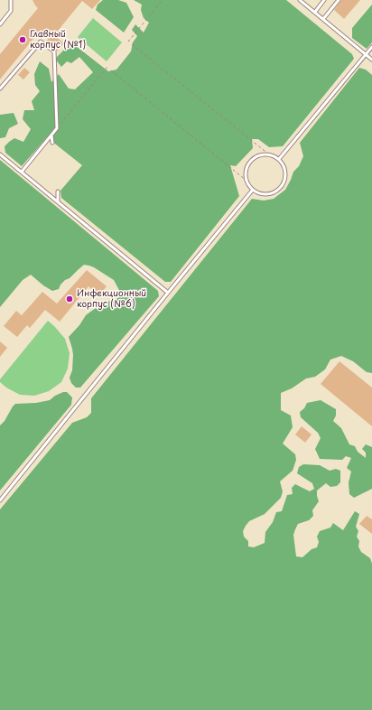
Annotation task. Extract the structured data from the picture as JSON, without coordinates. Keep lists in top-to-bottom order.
{
  "places": ["Главный корпус (№1)", "Инфекционный корпус (№6)"]
}
